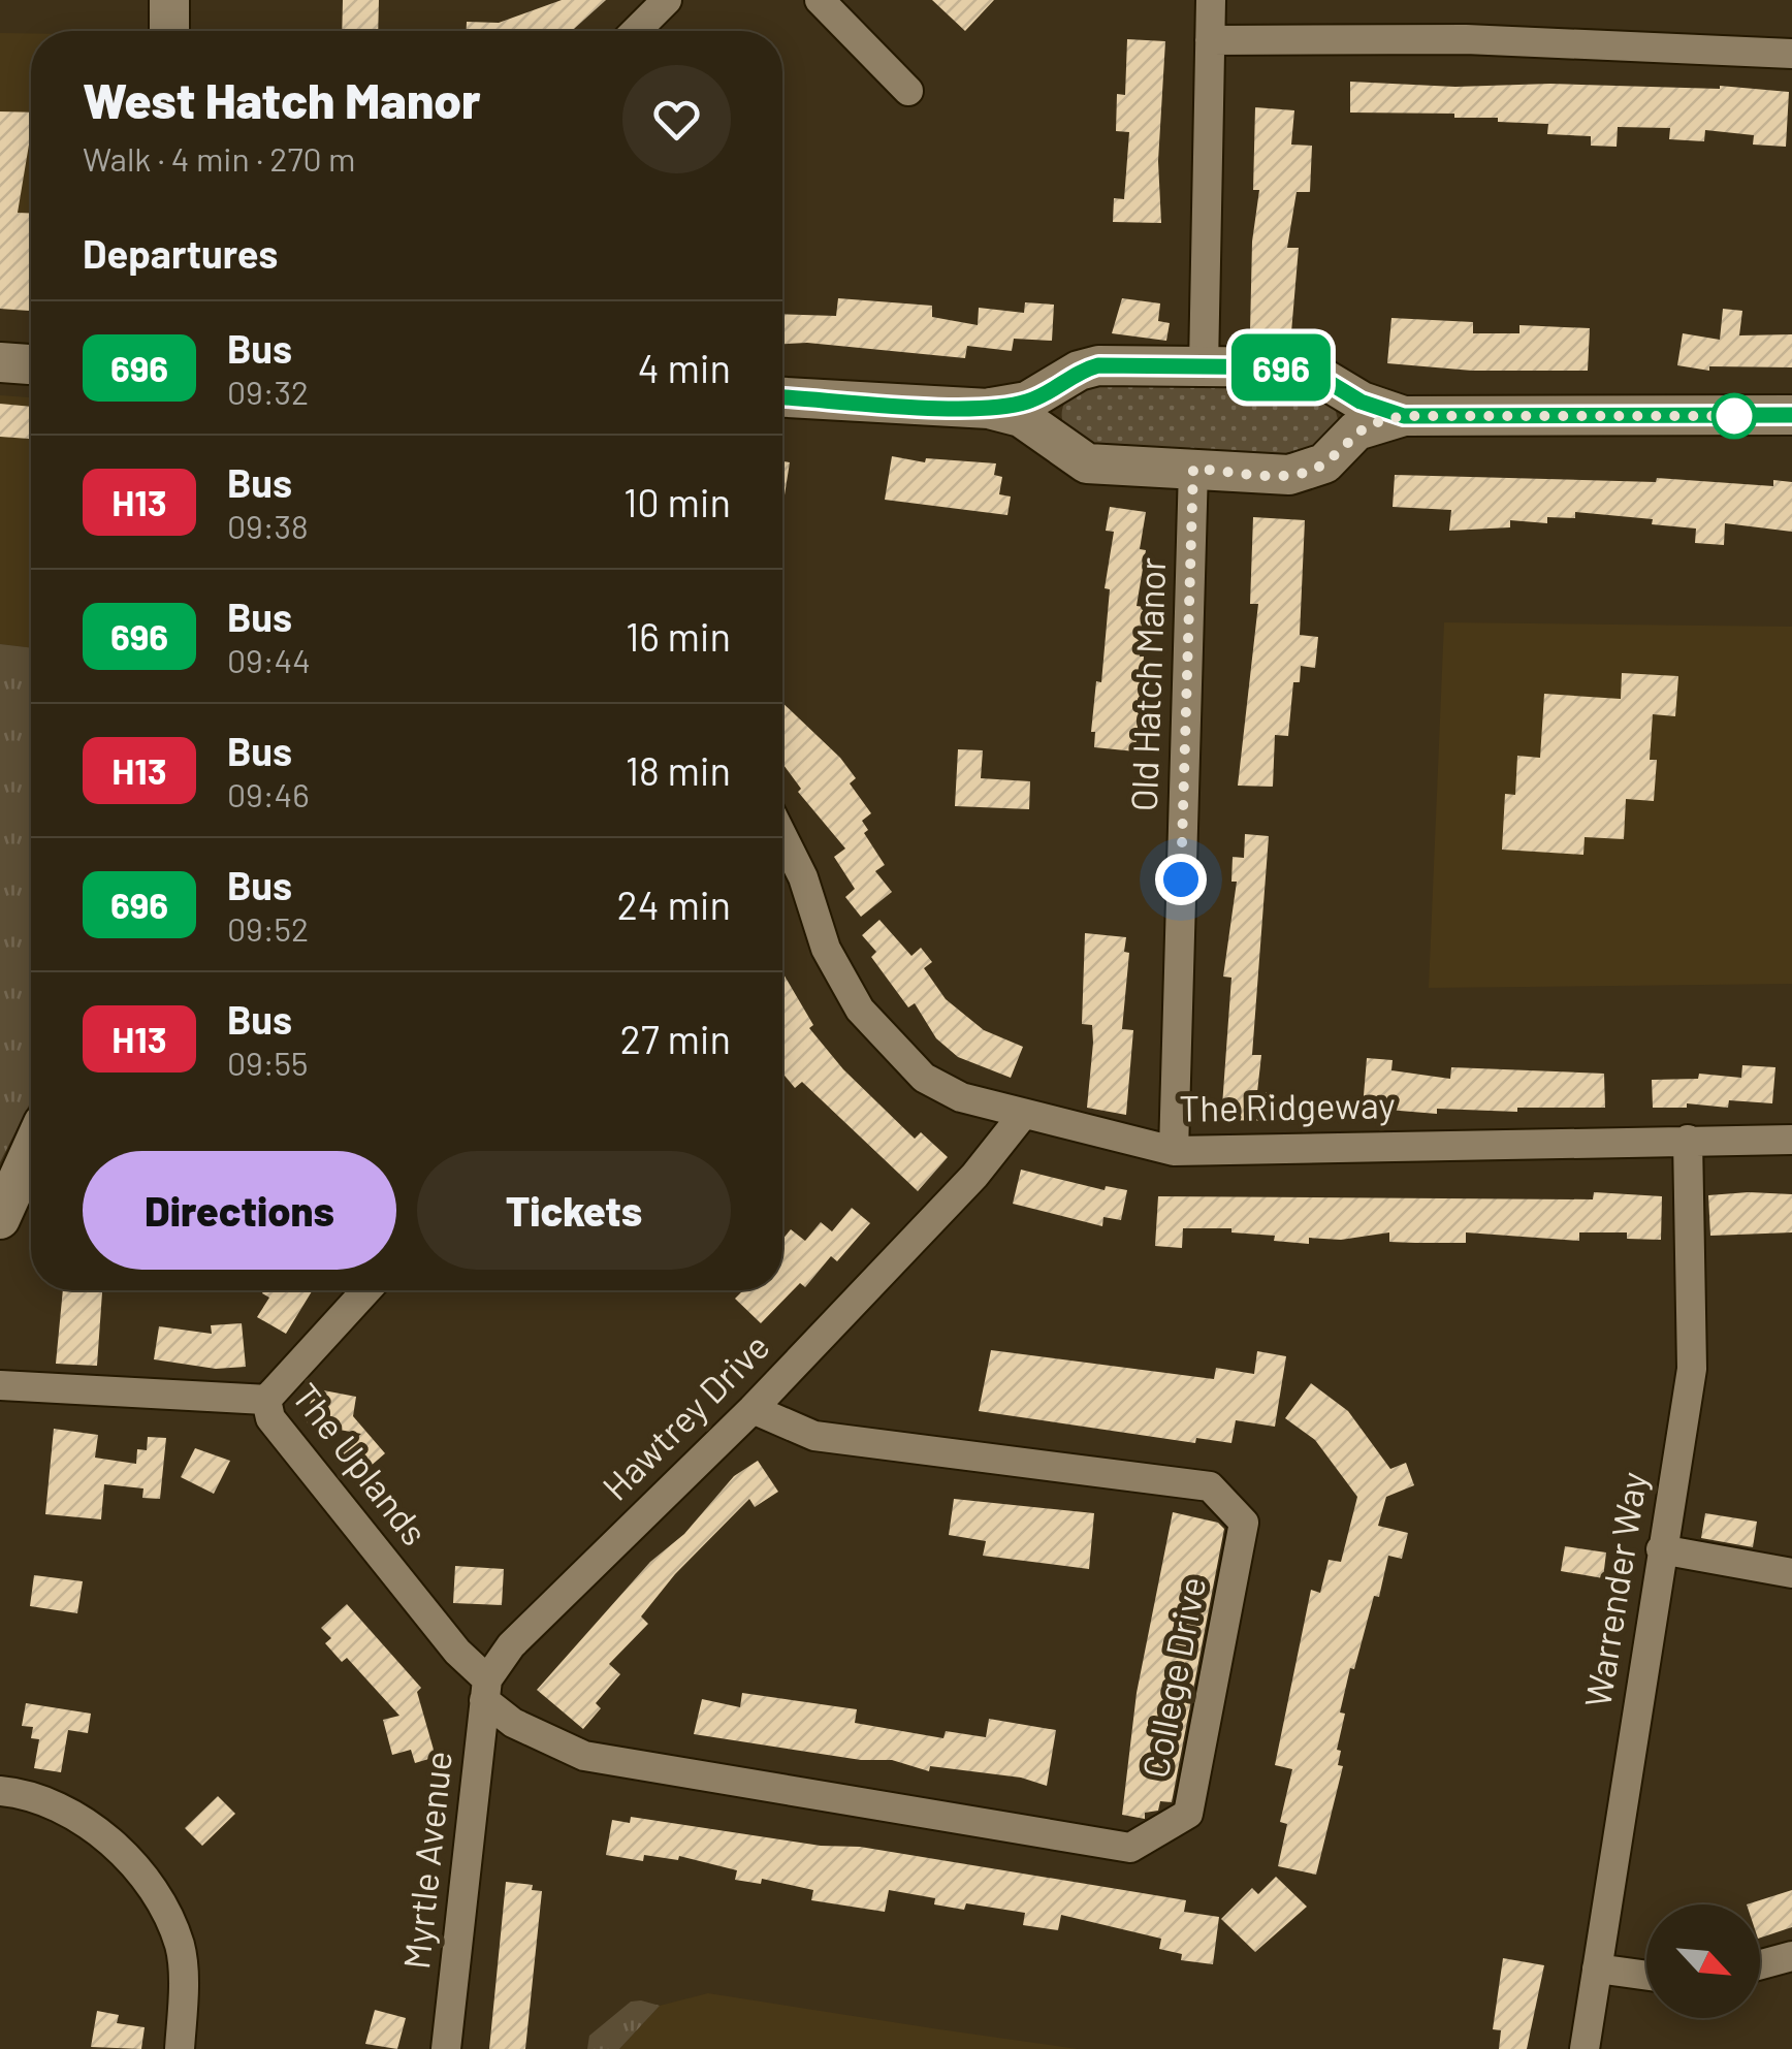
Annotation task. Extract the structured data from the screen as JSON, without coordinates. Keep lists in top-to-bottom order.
{
  "streets": {
    "street": [
      "Old Hatch Manor",
      "The Ridgeway",
      "Hawtrey Drive",
      "The Uplands",
      "Warrender Way",
      "College Drive",
      "Myrtle Avenue"
    ]
  },
  "crossings": [
    ["Old Hatch Manor", "The Ridgeway"],
    ["The Ridgeway", "Hawtrey Drive"],
    ["The Ridgeway", "Warrender Way"],
    ["Hawtrey Drive", "The Uplands"],
    ["Hawtrey Drive", "College Drive"],
    ["Hawtrey Drive", "Myrtle Avenue"],
    ["The Uplands", "College Drive"],
    ["The Uplands", "Myrtle Avenue"],
    ["College Drive", "Myrtle Avenue"]
  ],
  "lines": ["bus line 696"],
  "north": "bottom right",
  "page": {
    "on_map": "696",
    "heading": [
      ["West Hatch Manor", "Walk · 4 min · 270 m"],
      "Departures"
    ],
    "list": [
      {
        "mark": "696",
        "name": "Bus",
        "note": "09:32",
        "value": "4 min"
      },
      {
        "mark": "H13",
        "name": "Bus",
        "note": "09:38",
        "value": "10 min"
      },
      {
        "mark": "696",
        "name": "Bus",
        "note": "09:44",
        "value": "16 min"
      },
      {
        "mark": "H13",
        "name": "Bus",
        "note": "09:46",
        "value": "18 min"
      },
      {
        "mark": "696",
        "name": "Bus",
        "note": "09:52",
        "value": "24 min"
      },
      {
        "mark": "H13",
        "name": "Bus",
        "note": "09:55",
        "value": "27 min"
      }
    ],
    "buttons": ["Directions", "Tickets"]
  }
}
